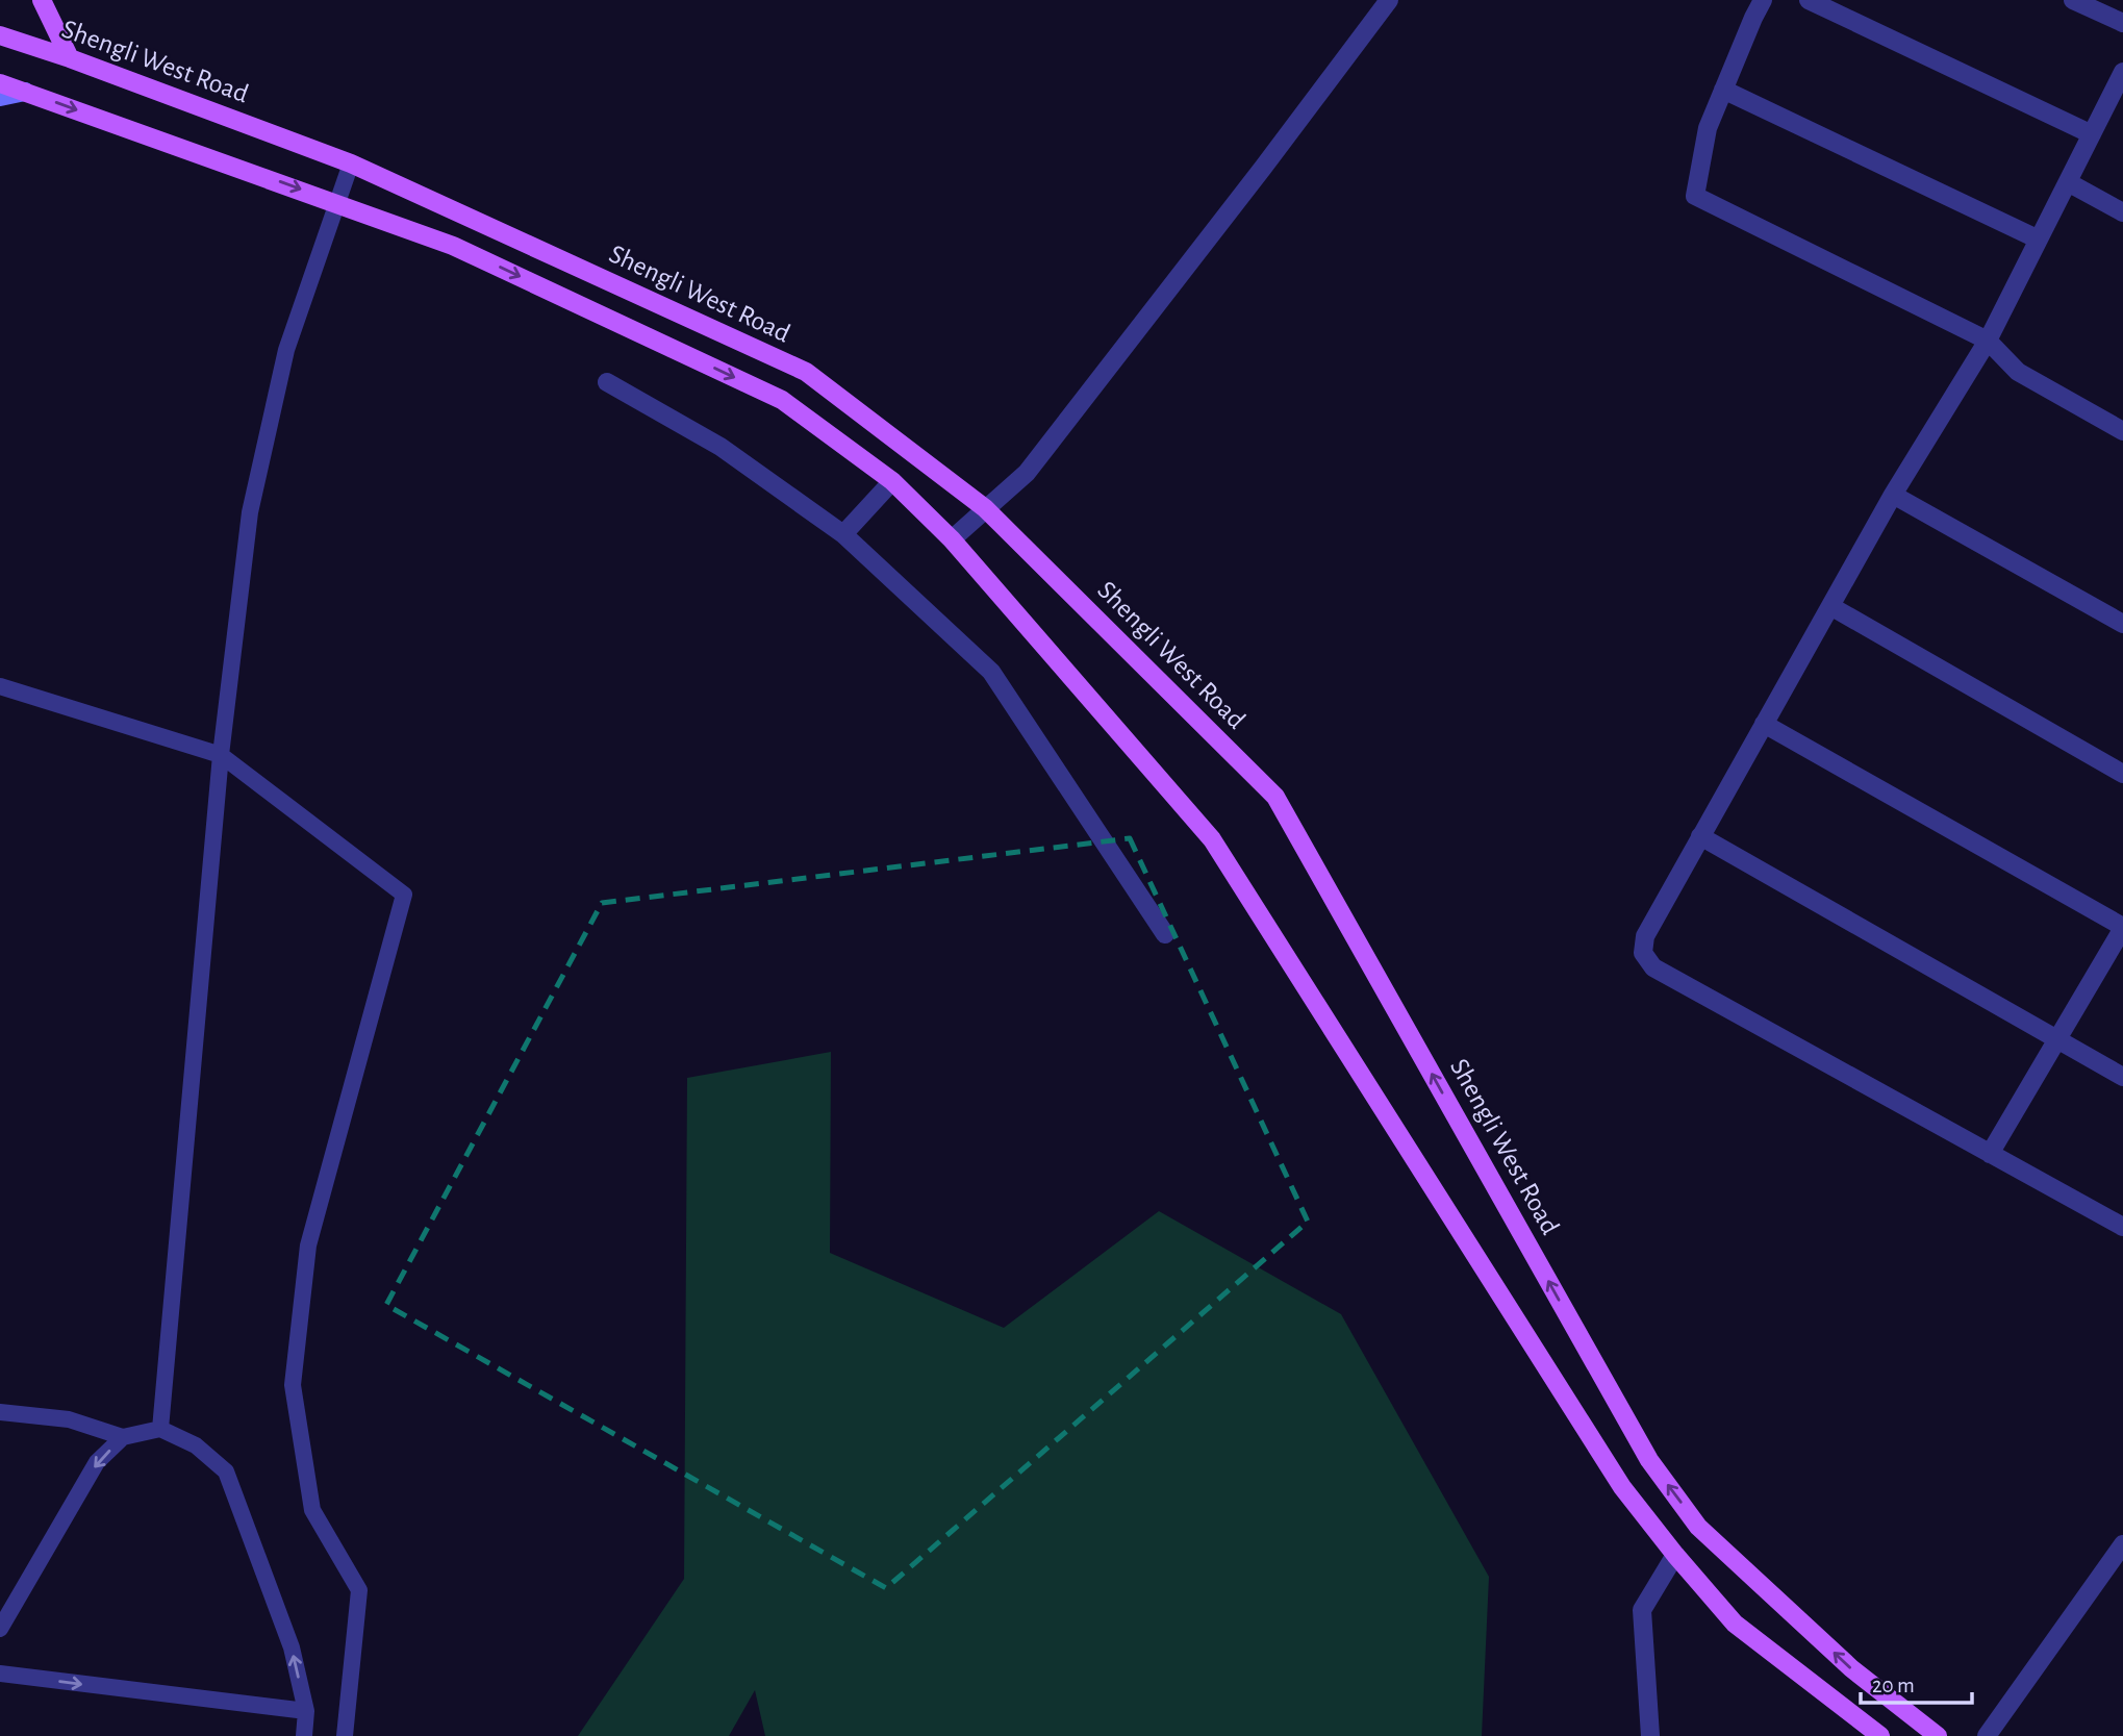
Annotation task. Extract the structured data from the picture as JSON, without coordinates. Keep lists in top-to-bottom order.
{
  "streets": {
    "main road": ["Shengli West Road"]
  },
  "scale_bar": "20 m"
}
